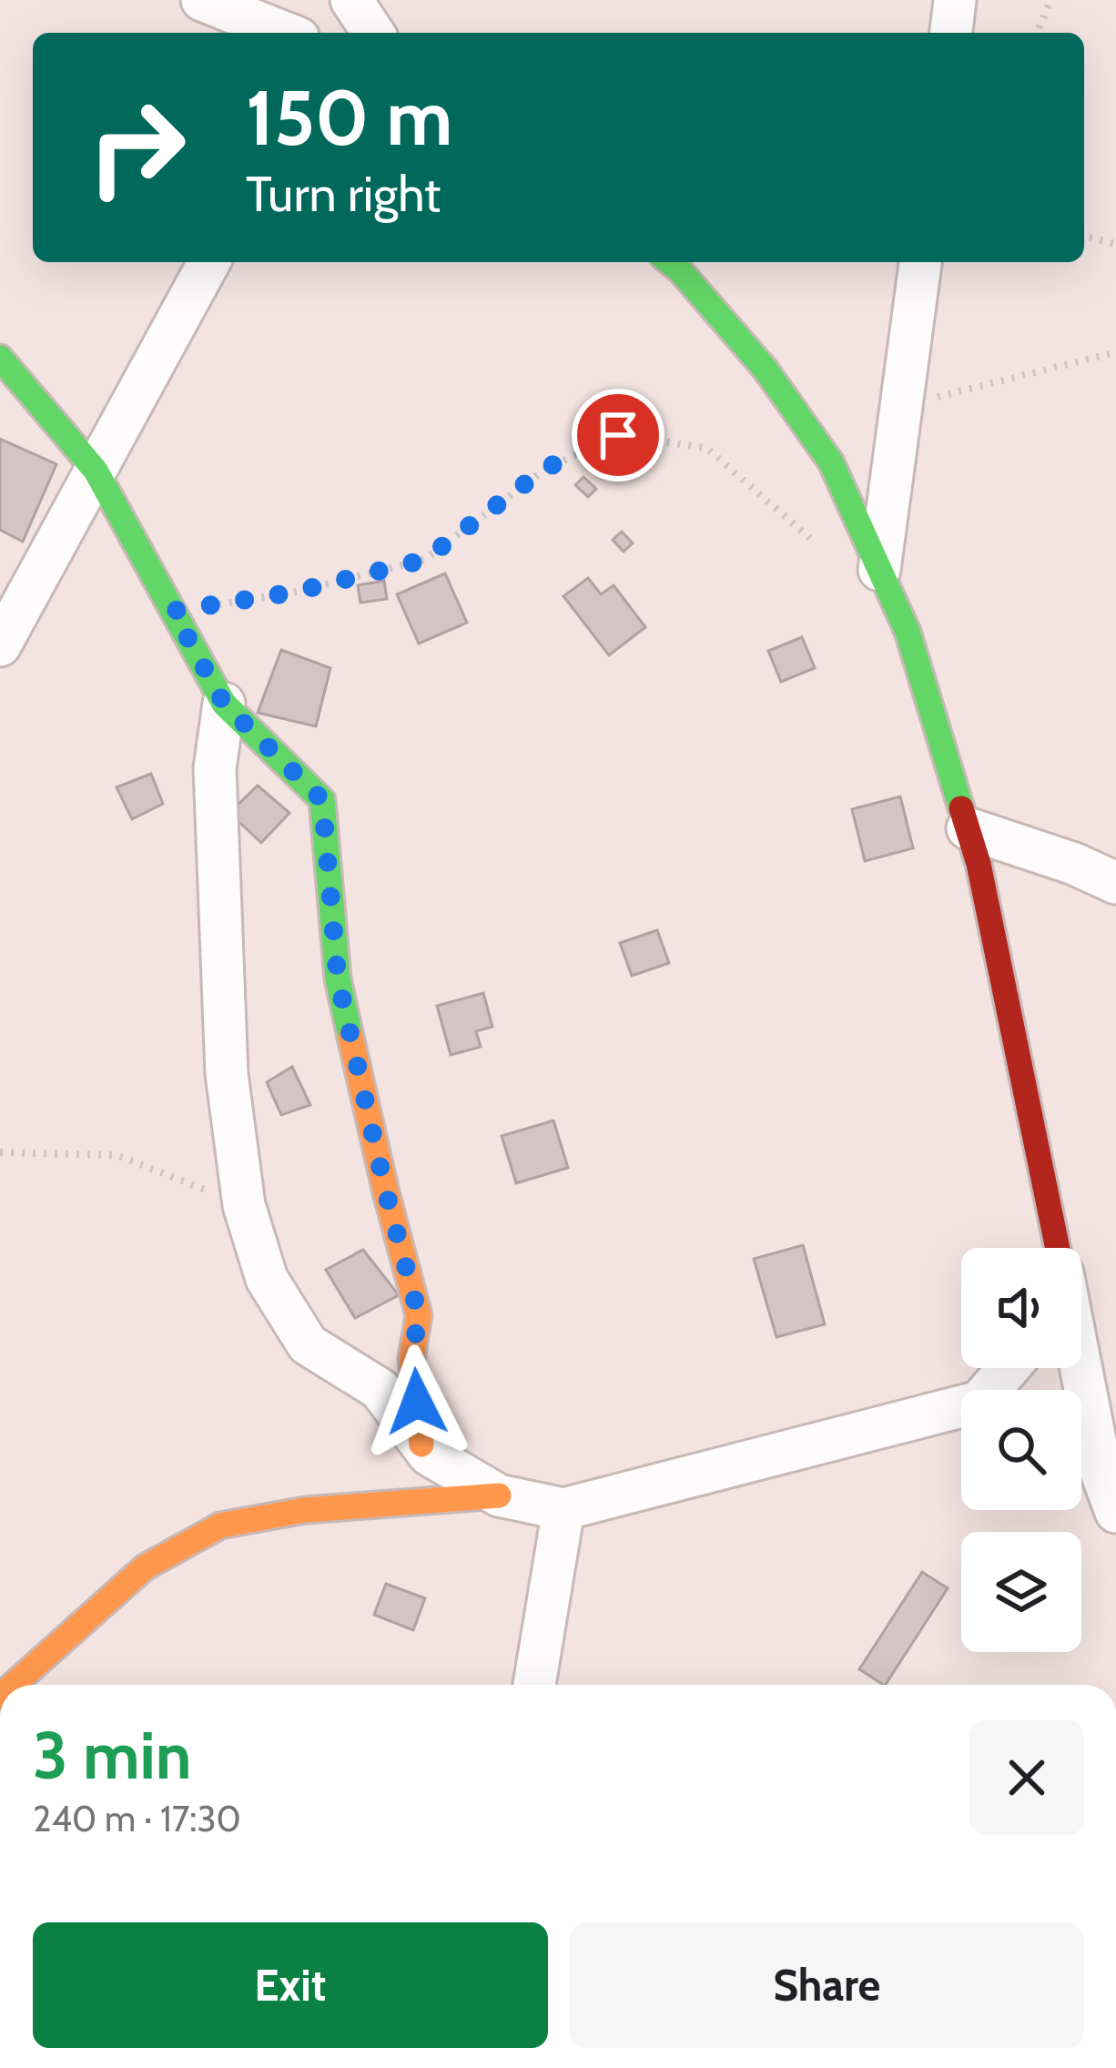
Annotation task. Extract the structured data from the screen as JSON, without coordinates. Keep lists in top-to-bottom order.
{
  "page": {
    "turn": ["150 m", "Turn right"],
    "heading": ["3 min", "240 m · 17:30"],
    "buttons": ["Exit", "Share"]
  }
}
